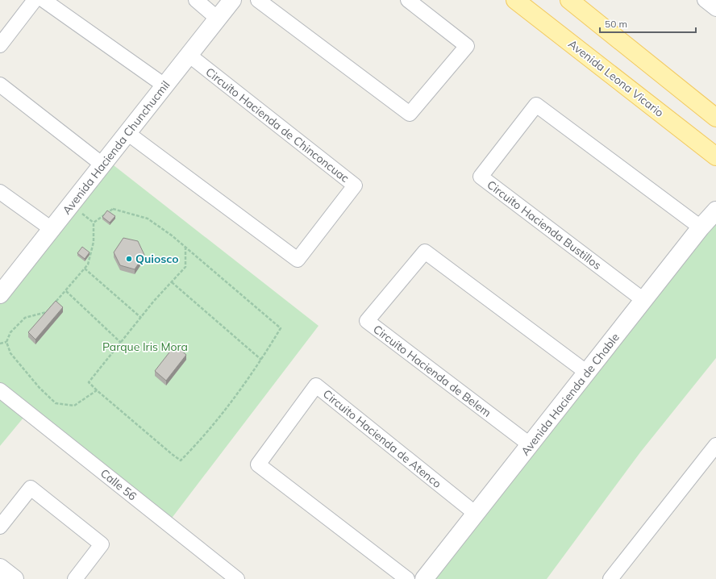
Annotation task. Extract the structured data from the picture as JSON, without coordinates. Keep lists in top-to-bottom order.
{
  "streets": {
    "main road": ["Avenida Leona Vicario"],
    "street": [
      "Circuito Hacienda de Chinconcuac",
      "Avenida Hacienda Chunchucmil",
      "Circuito Hacienda Bustillos",
      "Circuito Hacienda de Belem",
      "Avenida Hacienda de Chable",
      "Circuito Hacienda de Atenco",
      "Calle 56"
    ]
  },
  "crossings": [
    ["Circuito Hacienda de Chinconcuac", "Avenida Hacienda Chunchucmil"],
    ["Circuito Hacienda Bustillos", "Avenida Hacienda de Chable"],
    ["Circuito Hacienda de Belem", "Avenida Hacienda de Chable"],
    ["Avenida Hacienda de Chable", "Circuito Hacienda de Atenco"]
  ],
  "parks": ["Parque Iris Mora"],
  "places": ["Quiosco"],
  "scale_bar": "50 m"
}
